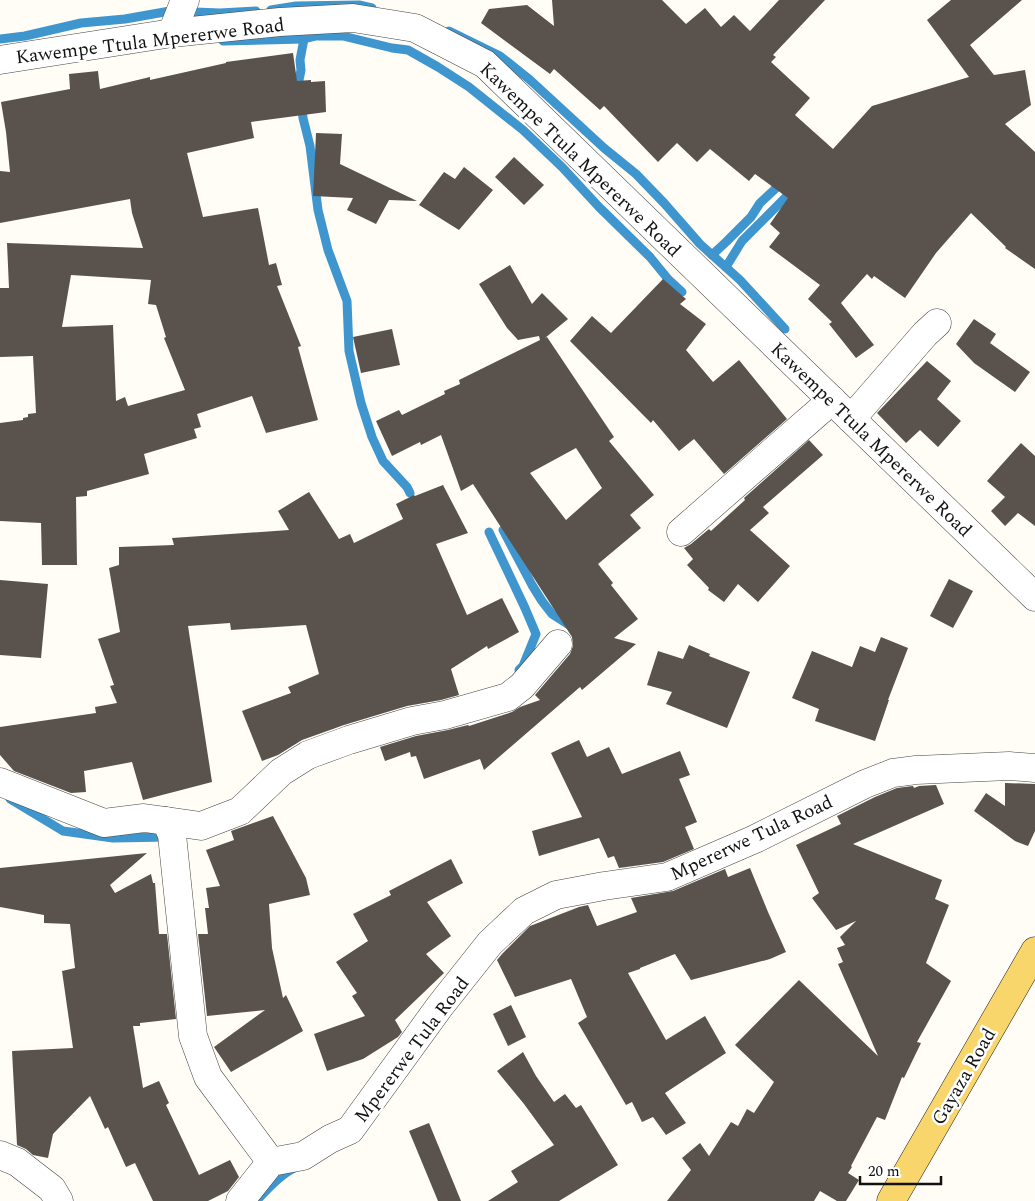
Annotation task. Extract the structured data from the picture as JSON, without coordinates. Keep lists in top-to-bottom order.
{
  "streets": {
    "main road": ["Gayaza Road"],
    "street": ["Kawempe Ttula Mpererwe Road", "Mpererwe Tula Road"]
  },
  "scale_bar": "20 m"
}
